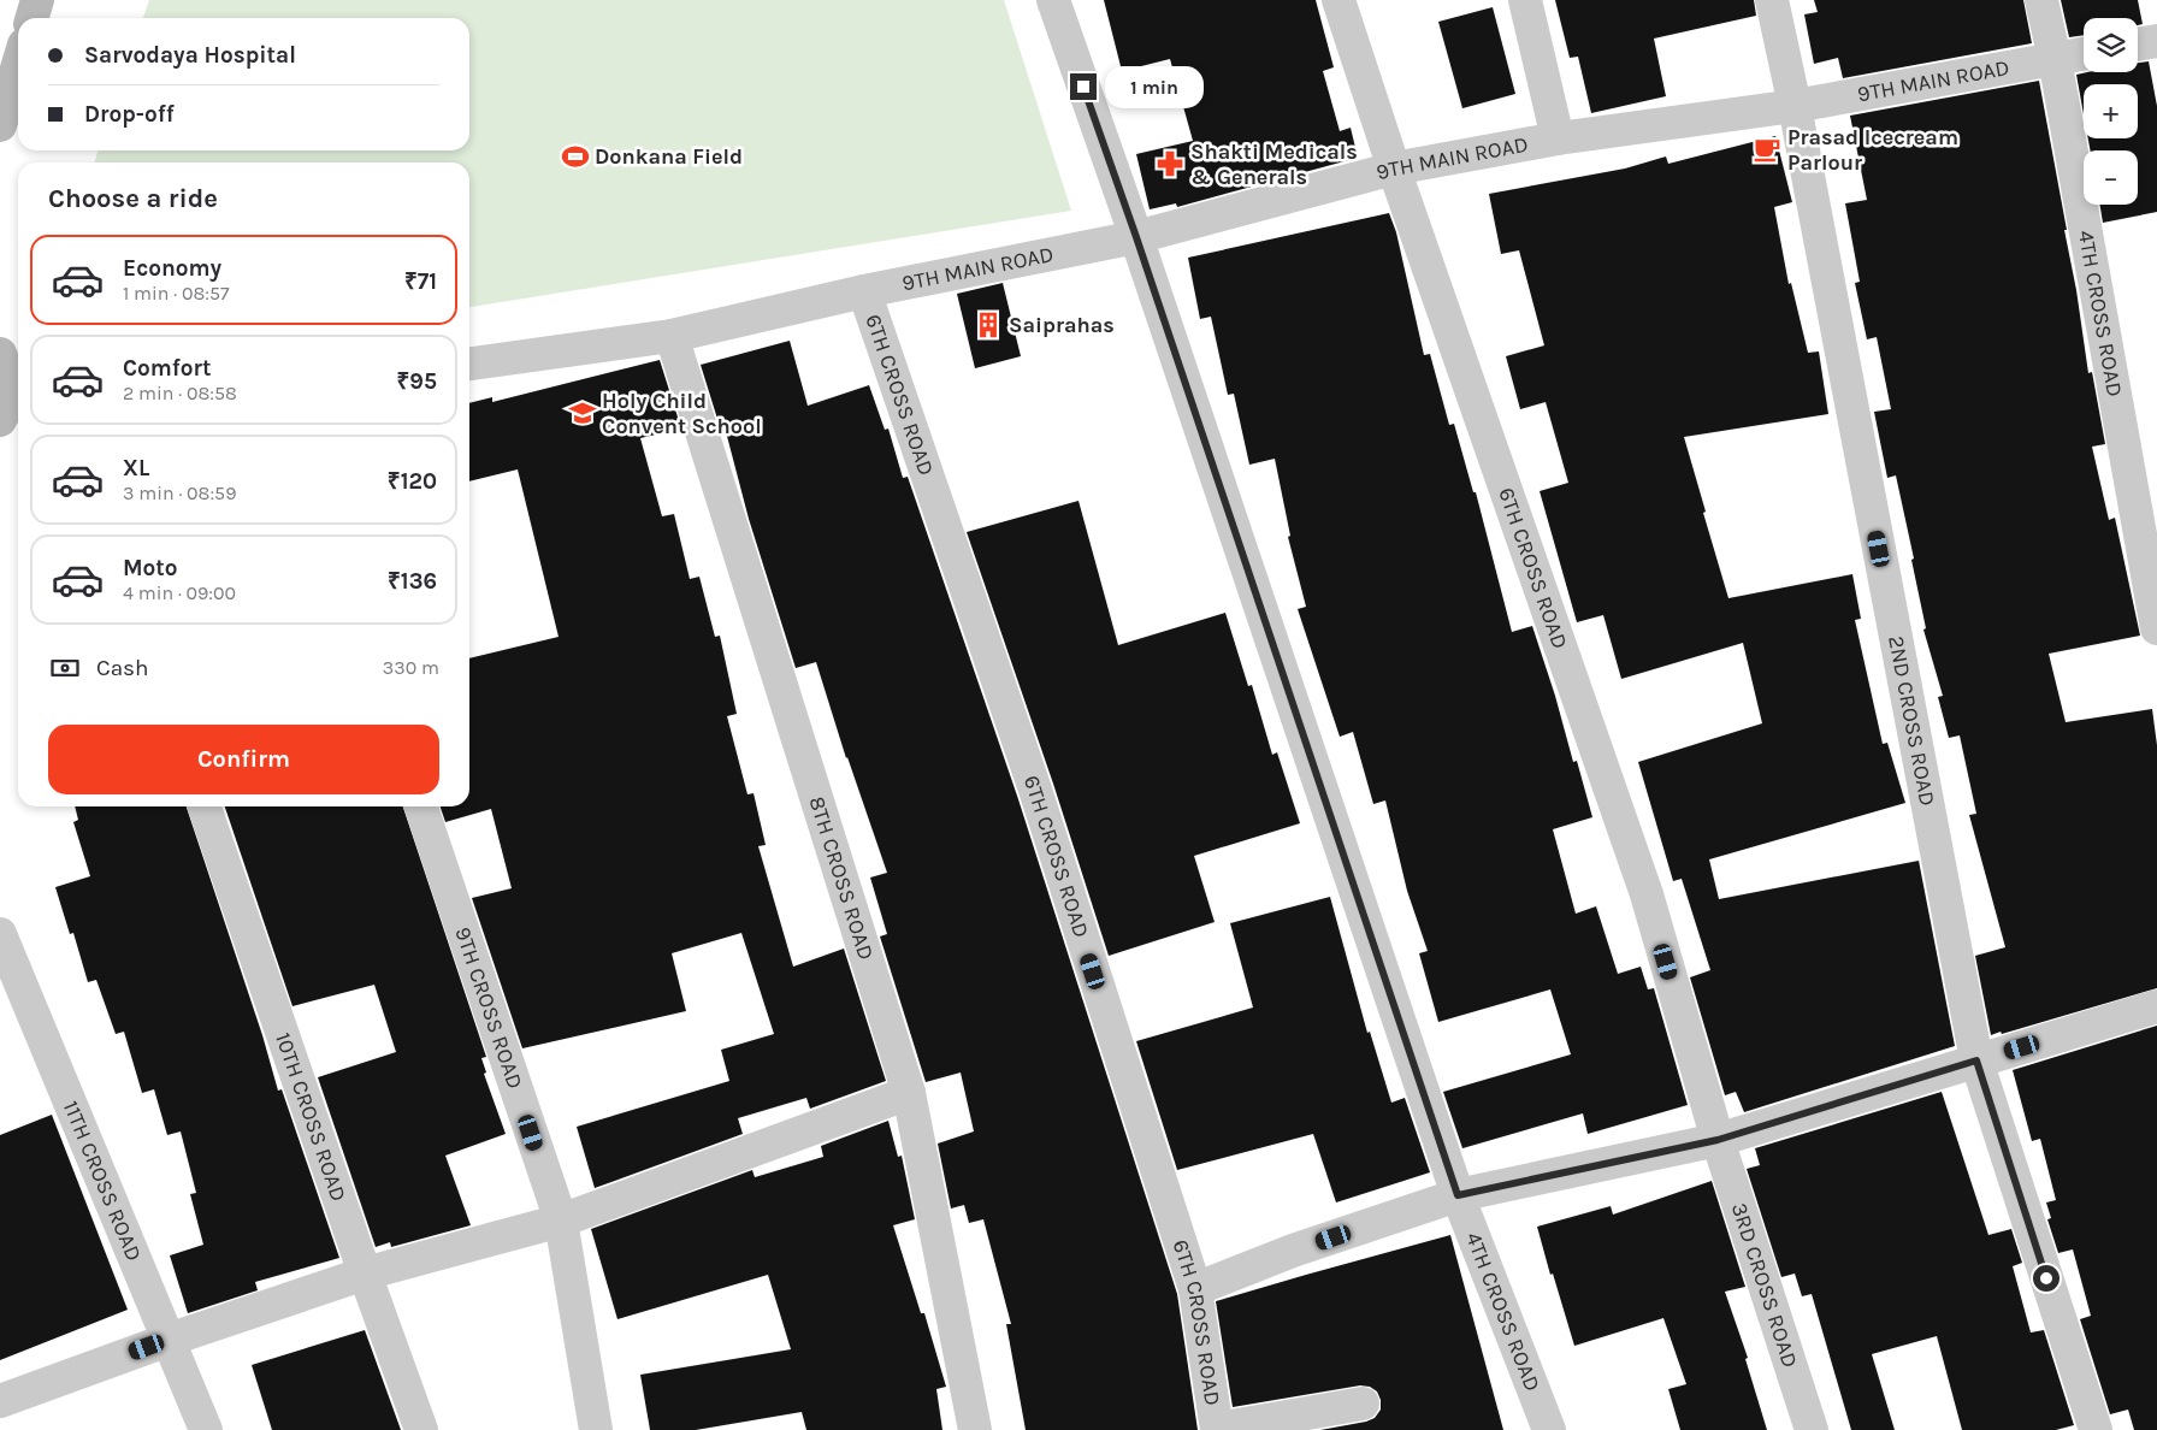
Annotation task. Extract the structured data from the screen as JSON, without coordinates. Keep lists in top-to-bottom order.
{
  "streets": {
    "street": [
      "9TH MAIN ROAD",
      "4TH CROSS ROAD",
      "6TH CROSS ROAD",
      "2ND CROSS ROAD",
      "8TH CROSS ROAD",
      "9TH CROSS ROAD",
      "10TH CROSS ROAD",
      "11TH CROSS ROAD",
      "3RD CROSS ROAD"
    ]
  },
  "crossings": [
    ["9TH MAIN ROAD", "4TH CROSS ROAD"],
    ["9TH MAIN ROAD", "6TH CROSS ROAD"],
    ["9TH MAIN ROAD", "2ND CROSS ROAD"],
    ["9TH MAIN ROAD", "8TH CROSS ROAD"],
    ["6TH CROSS ROAD", "3RD CROSS ROAD"]
  ],
  "places": {
    "cafe": ["Prasad Icecream Parlour"],
    "sports": ["Donkana Field"],
    "pharmacy": ["Shakti Medicals & Generals"],
    "building": ["Saiprahas"],
    "school or university": ["Holy Child Convent School"]
  },
  "page": {
    "map_buttons": ["+", "−"],
    "banner": ["Sarvodaya Hospital", "Drop-off"],
    "bubble": "1 min",
    "heading": "Choose a ride",
    "list": [
      {
        "name": "Economy",
        "note": "1 min · 08:57",
        "value": "₹71"
      },
      {
        "name": "Comfort",
        "note": "2 min · 08:58",
        "value": "₹95"
      },
      {
        "name": "XL",
        "note": "3 min · 08:59",
        "value": "₹120"
      },
      {
        "name": "Moto",
        "note": "4 min · 09:00",
        "value": "₹136"
      }
    ],
    "pay": ["Cash", "330 m"],
    "buttons": "Confirm"
  }
}
